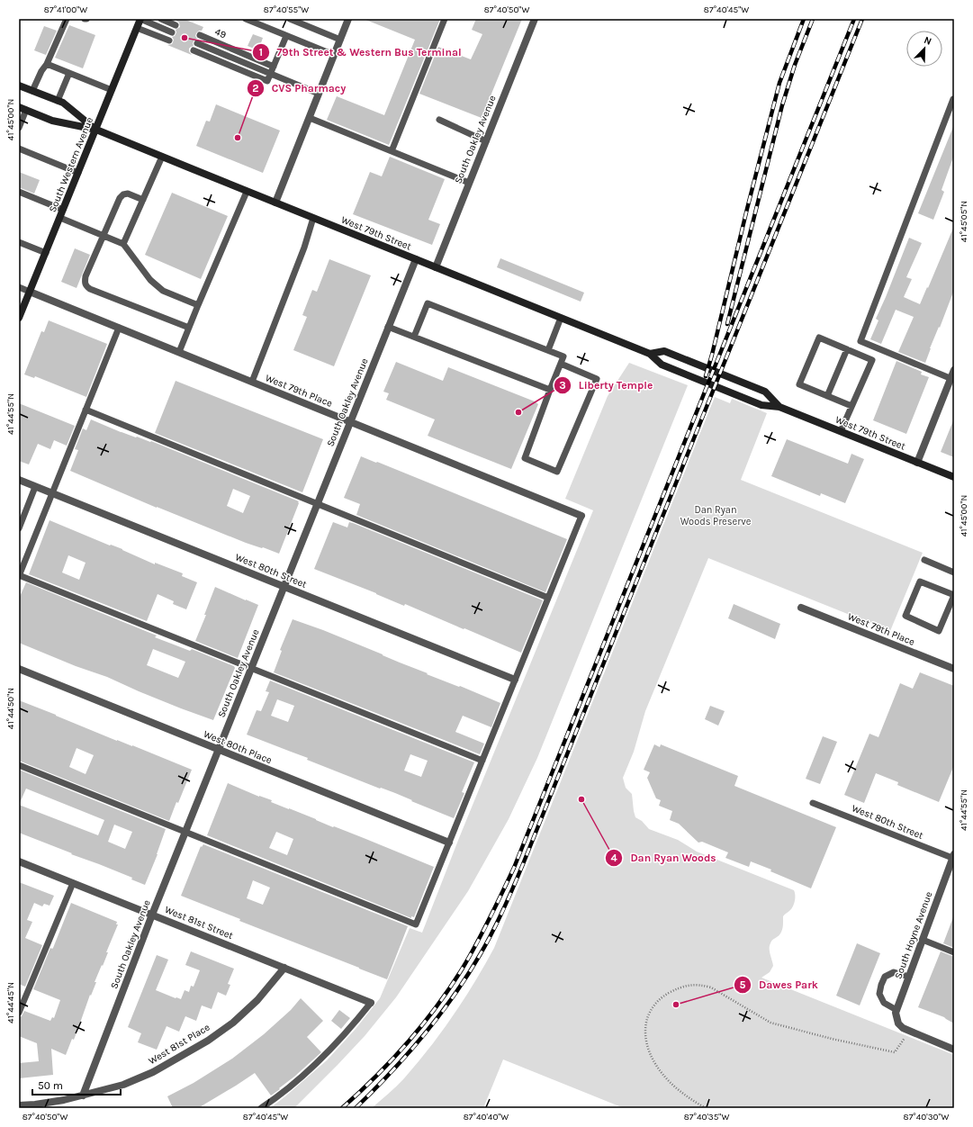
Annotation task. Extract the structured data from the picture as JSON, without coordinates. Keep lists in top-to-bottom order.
{
  "streets": {
    "main road": ["South Western Avenue", "West 79th Street"],
    "street": [
      "South Oakley Avenue",
      "West 79th Place",
      "West 80th Street",
      "West 80th Place",
      "West 81st Street",
      "South Hoyne Avenue",
      "West 81st Place"
    ],
    "lane": ["49"]
  },
  "crossings": [
    ["South Oakley Avenue", "West 79th Street"],
    ["South Oakley Avenue", "West 79th Place"],
    ["South Oakley Avenue", "West 80th Street"],
    ["South Oakley Avenue", "West 80th Place"],
    ["South Oakley Avenue", "West 81st Street"],
    ["South Oakley Avenue", "West 81st Place"],
    ["South Western Avenue", "West 79th Street"],
    ["South Western Avenue", "West 79th Place"],
    ["West 80th Street", "South Hoyne Avenue"],
    ["West 81st Street", "West 81st Place"]
  ],
  "parks": ["Dan Ryan Woods Preserve"],
  "places": [
    "79th Street & Western Bus Terminal",
    "CVS Pharmacy",
    "Liberty Temple",
    "Dan Ryan Woods",
    "Dawes Park"
  ],
  "scale_bar": "50 m",
  "north": "top right",
  "coordinates": [
    "87°41'00\"W",
    "87°40'55\"W",
    "87°40'50\"W",
    "87°40'45\"W",
    "41°45'00\"N",
    "41°45'05\"N",
    "41°44'55\"N",
    "41°44'50\"N",
    "41°44'45\"N",
    "87°40'40\"W",
    "87°40'35\"W",
    "87°40'30\"W"
  ]
}
